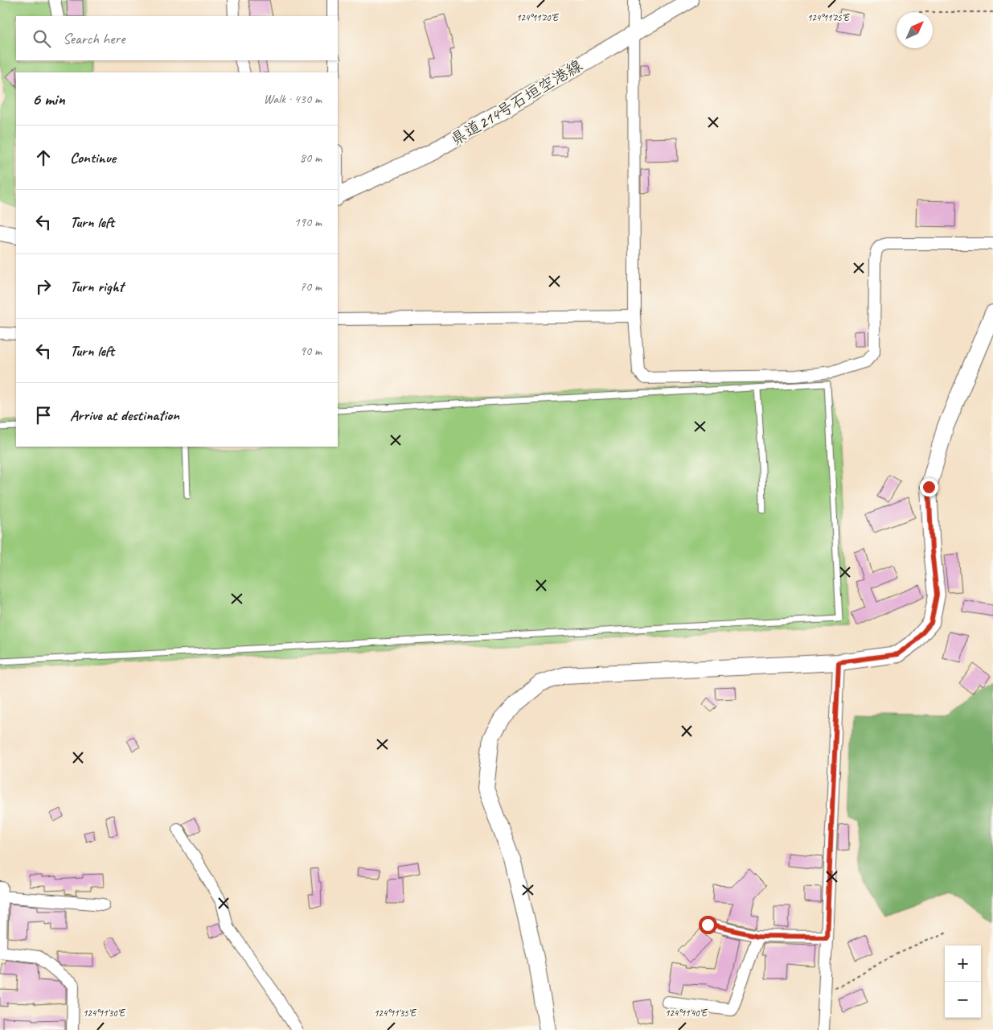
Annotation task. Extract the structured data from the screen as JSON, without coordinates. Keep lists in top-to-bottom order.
{
  "streets": {
    "street": ["県道214号石垣空港線"]
  },
  "north": "top right",
  "page": {
    "search": "Search here",
    "heading": ["6 min", "Walk · 430 m"],
    "list": [
      ["Continue", "80 m"],
      ["Turn left", "190 m"],
      ["Turn right", "70 m"],
      ["Turn left", "90 m"],
      "Arrive at destination"
    ],
    "map_buttons": ["+", "−"]
  },
  "coordinates": [
    "124°11'20\"E",
    "124°11'25\"E",
    "124°11'30\"E",
    "124°11'35\"E",
    "124°11'40\"E"
  ]
}
